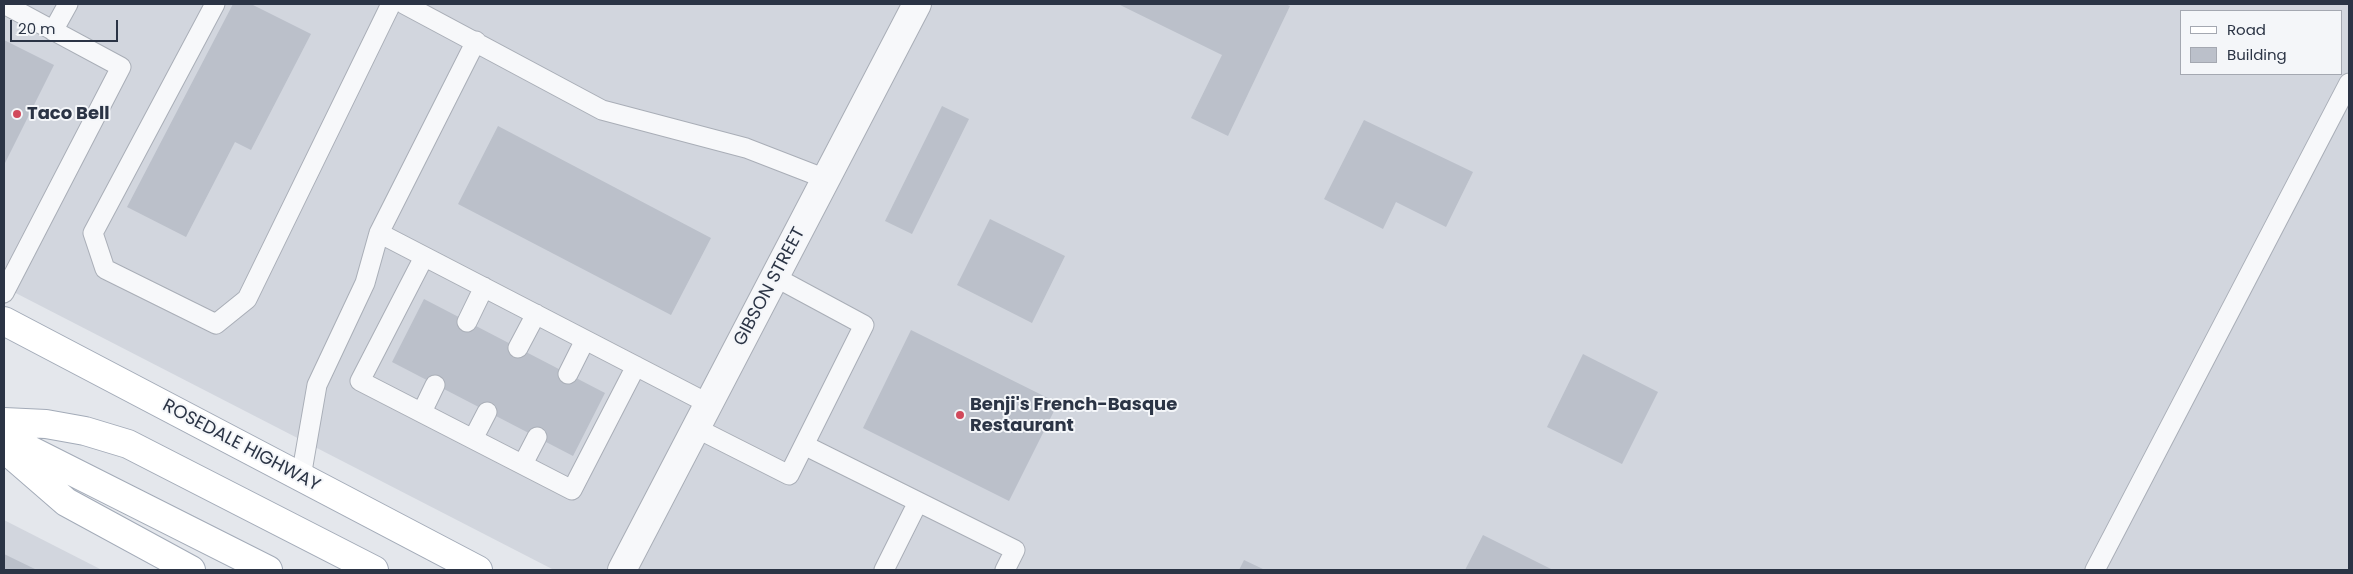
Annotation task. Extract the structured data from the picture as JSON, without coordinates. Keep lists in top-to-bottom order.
{
  "streets": {
    "main road": ["ROSEDALE HIGHWAY"],
    "street": ["GIBSON STREET"]
  },
  "places": ["Taco Bell", "Benji's French-Basque Restaurant"],
  "legend": ["Road", "Building"],
  "scale_bar": "20 m"
}
